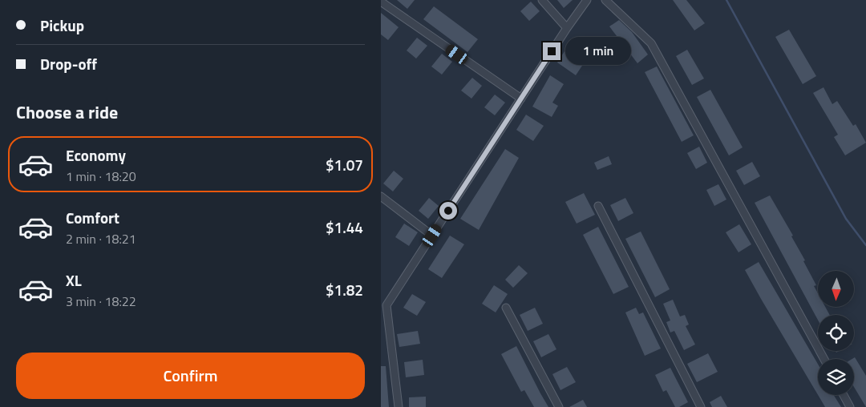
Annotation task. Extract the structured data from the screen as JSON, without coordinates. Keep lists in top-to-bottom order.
{
  "north": "bottom",
  "page": {
    "banner": ["Pickup", "Drop-off"],
    "bubble": "1 min",
    "heading": "Choose a ride",
    "list": [
      {
        "name": "Economy",
        "note": "1 min · 18:20",
        "value": "$1.07"
      },
      {
        "name": "Comfort",
        "note": "2 min · 18:21",
        "value": "$1.44"
      },
      {
        "name": "XL",
        "note": "3 min · 18:22",
        "value": "$1.82"
      }
    ],
    "buttons": "Confirm"
  }
}
